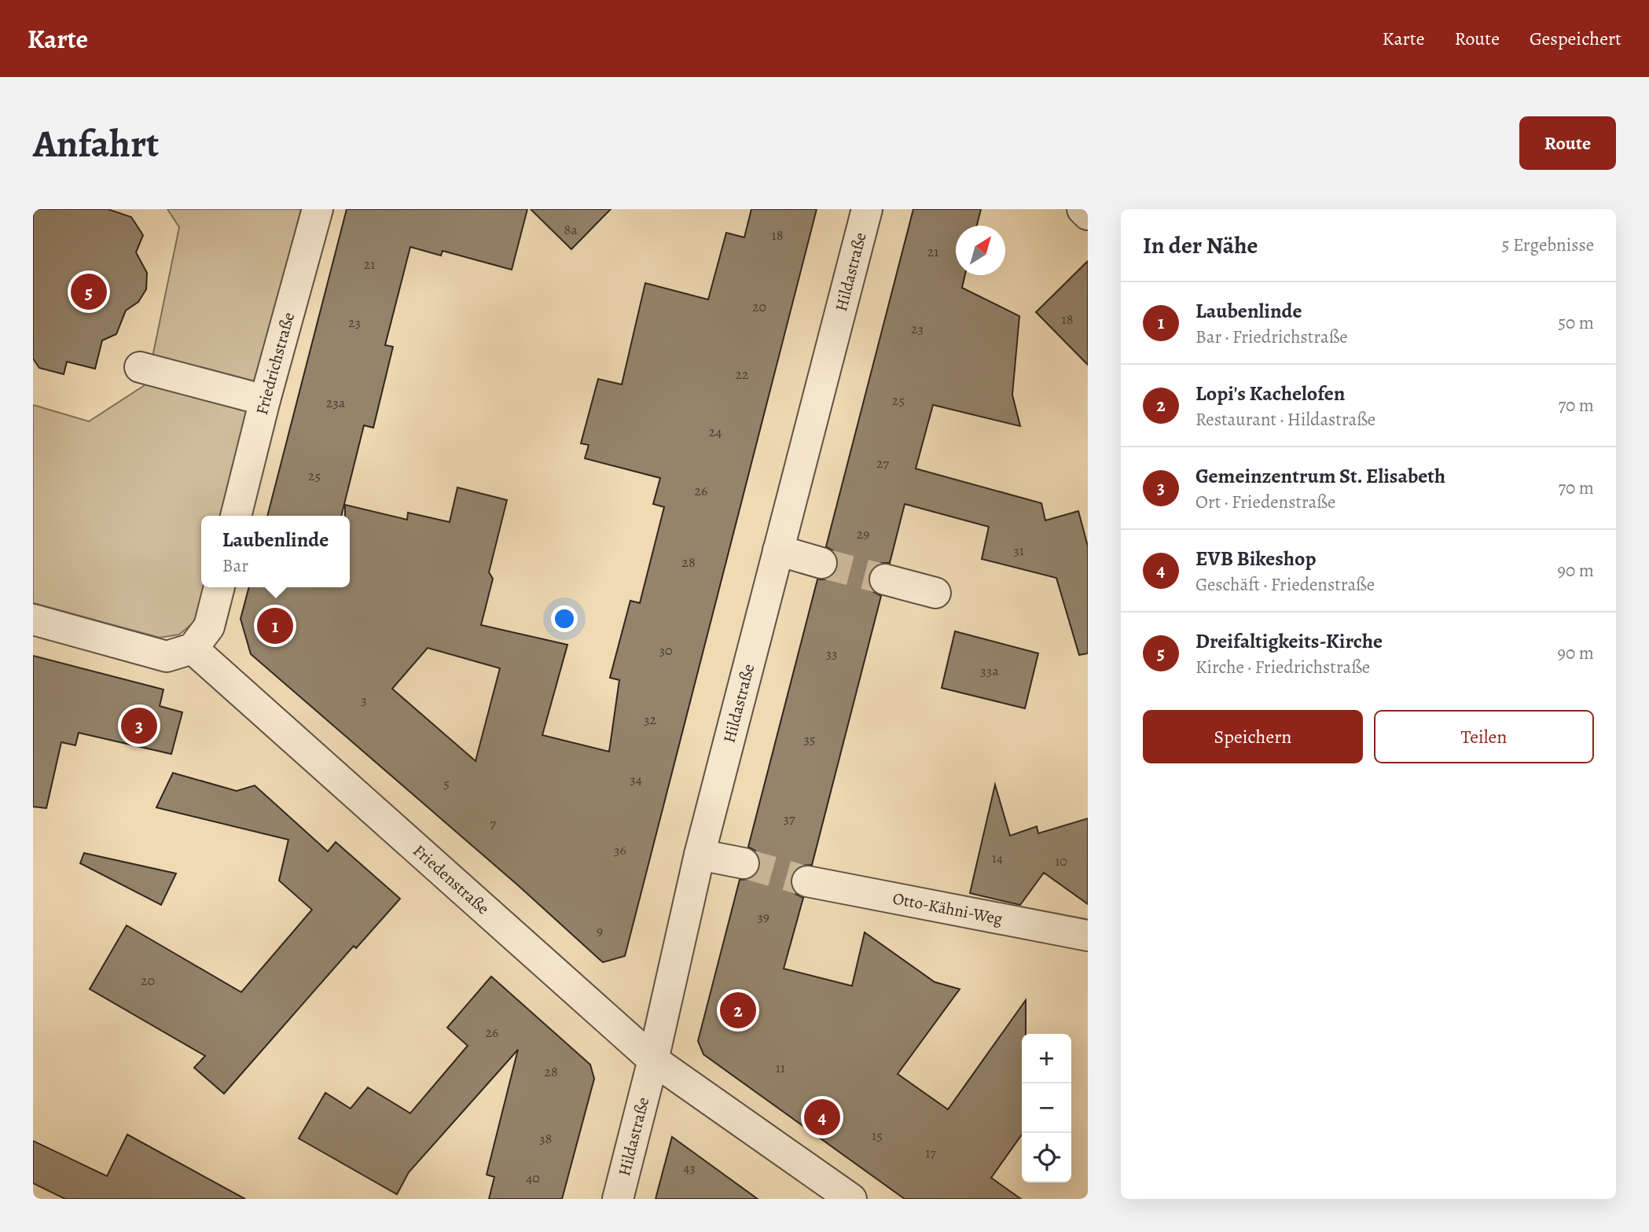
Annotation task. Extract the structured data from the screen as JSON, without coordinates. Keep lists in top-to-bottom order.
{
  "streets": {
    "street": [
      "Hildastraße",
      "Friedrichstraße",
      "Friedenstraße",
      "Otto-Kähni-Weg"
    ]
  },
  "crossings": [
    ["Hildastraße", "Friedenstraße"]
  ],
  "house_numbers": [
    "8a",
    "18",
    "21",
    "21",
    "20",
    "18",
    "23",
    "23",
    "22",
    "25",
    "23a",
    "24",
    "27",
    "25",
    "26",
    "29",
    "31",
    "28",
    "30",
    "33",
    "33a",
    "3",
    "32",
    "35",
    "34",
    "5",
    "37",
    "7",
    "36",
    "14",
    "10",
    "39",
    "9",
    "20",
    "26",
    "11",
    "28",
    "15",
    "38",
    "17",
    "43",
    "40"
  ],
  "north": "top right",
  "page": {
    "header": "Karte",
    "nav": ["Karte", "Route", "Gespeichert"],
    "buttons": [
      "Route",
      ["Speichern", "Teilen"]
    ],
    "title": "Anfahrt",
    "heading": ["In der Nähe", "5 Ergebnisse"],
    "pins": [
      "5",
      "1",
      "3",
      "2",
      "4"
    ],
    "list": [
      {
        "mark": "1",
        "name": "Laubenlinde",
        "note": "Bar · Friedrichstraße",
        "value": "50 m"
      },
      {
        "mark": "2",
        "name": "Lopi's Kachelofen",
        "note": "Restaurant · Hildastraße",
        "value": "70 m"
      },
      {
        "mark": "3",
        "name": "Gemeinzentrum St. Elisabeth",
        "note": "Ort · Friedenstraße",
        "value": "70 m"
      },
      {
        "mark": "4",
        "name": "EVB Bikeshop",
        "note": "Geschäft · Friedenstraße",
        "value": "90 m"
      },
      {
        "mark": "5",
        "name": "Dreifaltigkeits-Kirche",
        "note": "Kirche · Friedrichstraße",
        "value": "90 m"
      }
    ],
    "popup": ["Laubenlinde", "Bar"],
    "map_buttons": ["+", "−"]
  }
}
